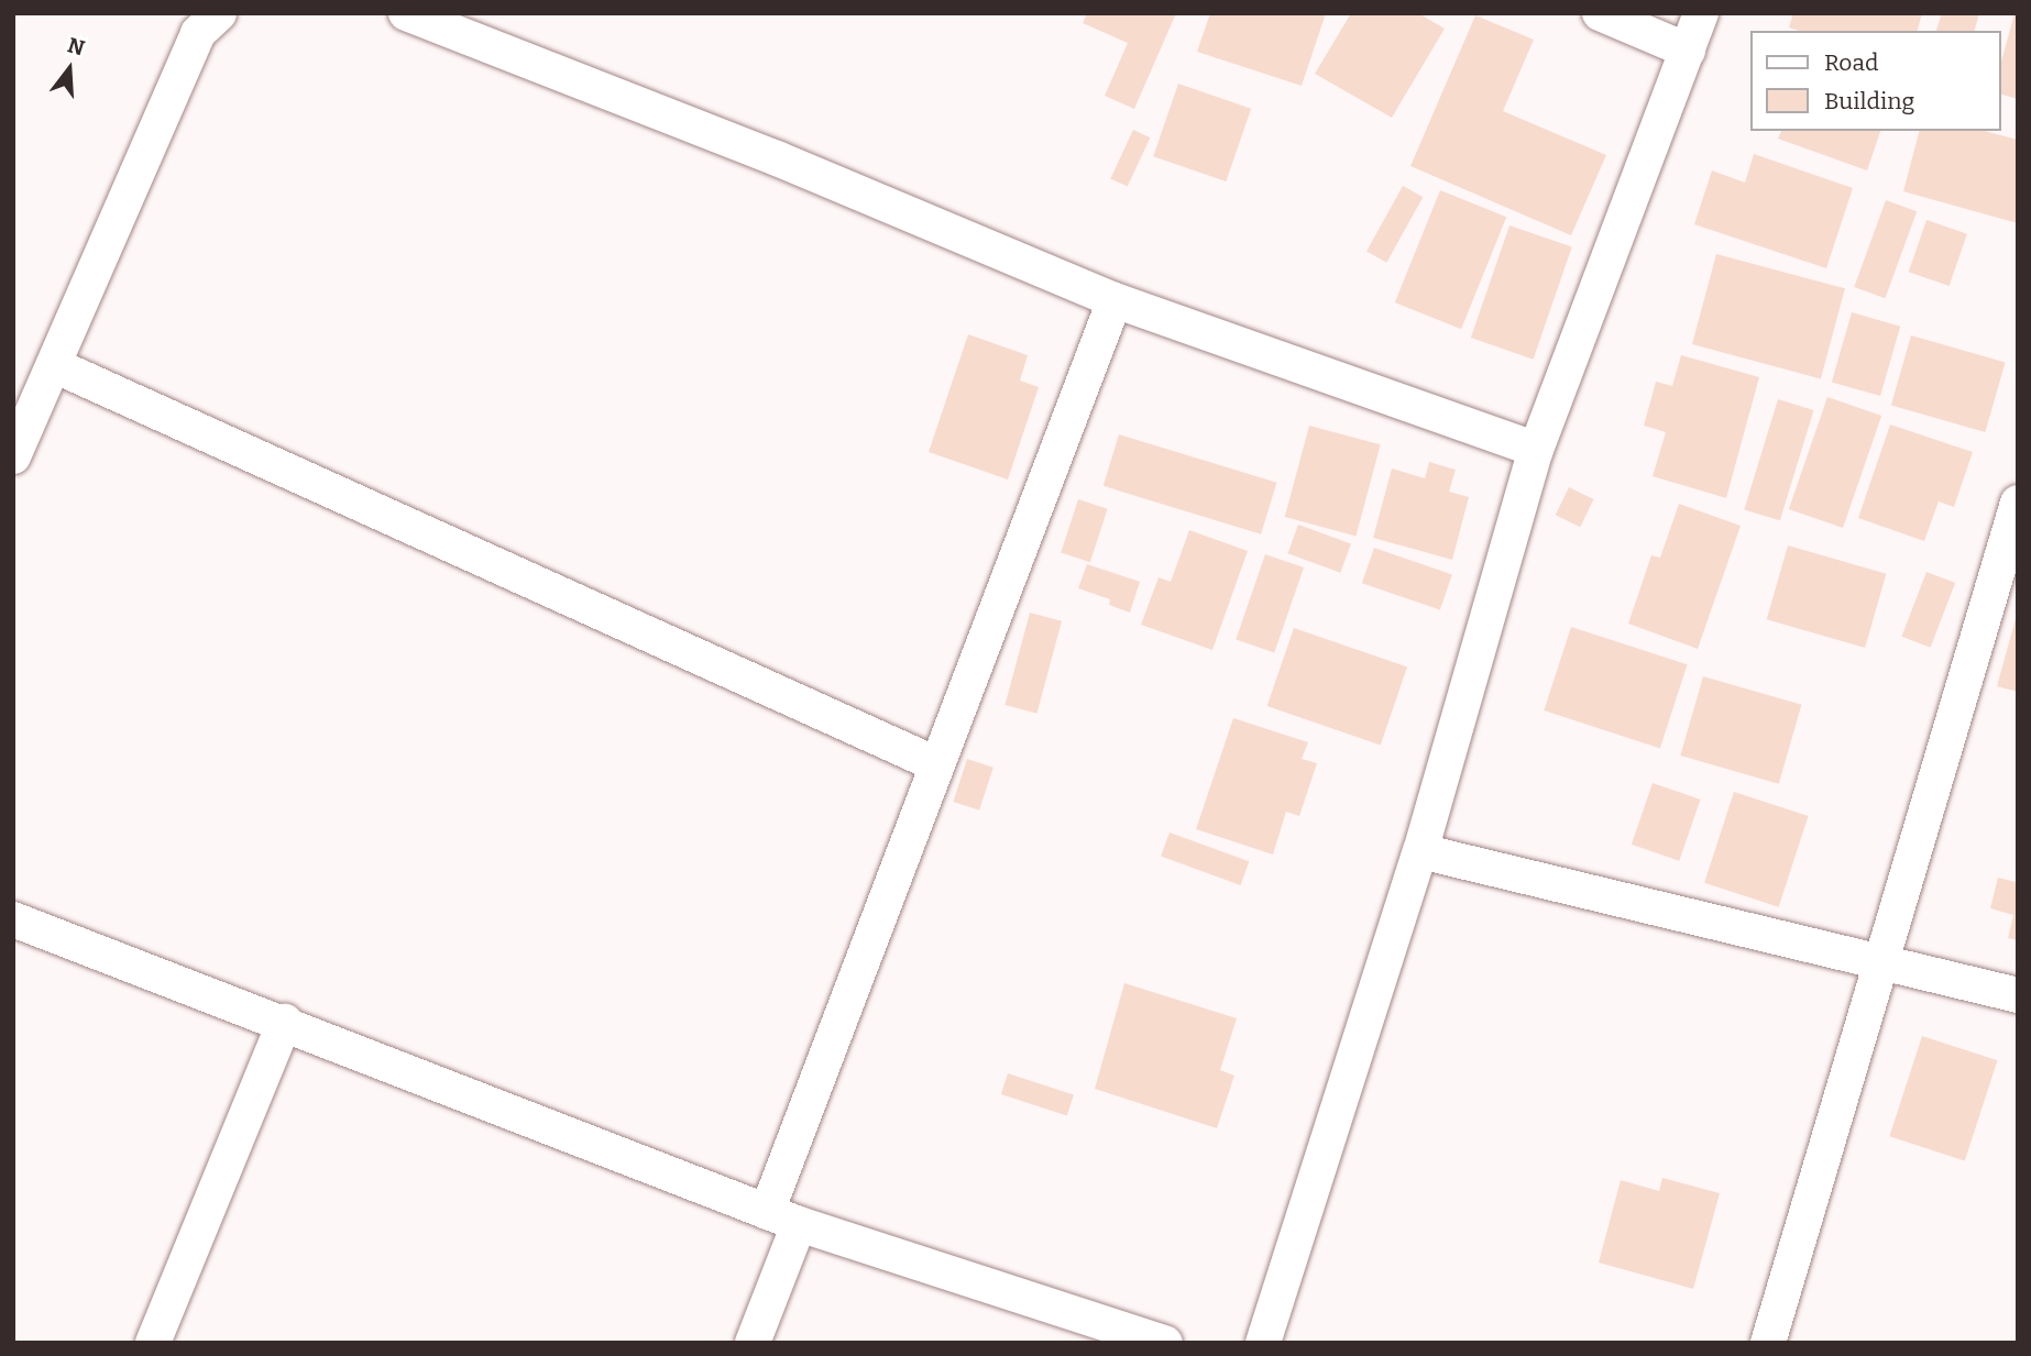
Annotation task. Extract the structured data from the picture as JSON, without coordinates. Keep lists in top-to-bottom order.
{
  "legend": ["Road", "Building"],
  "north": "top"
}
